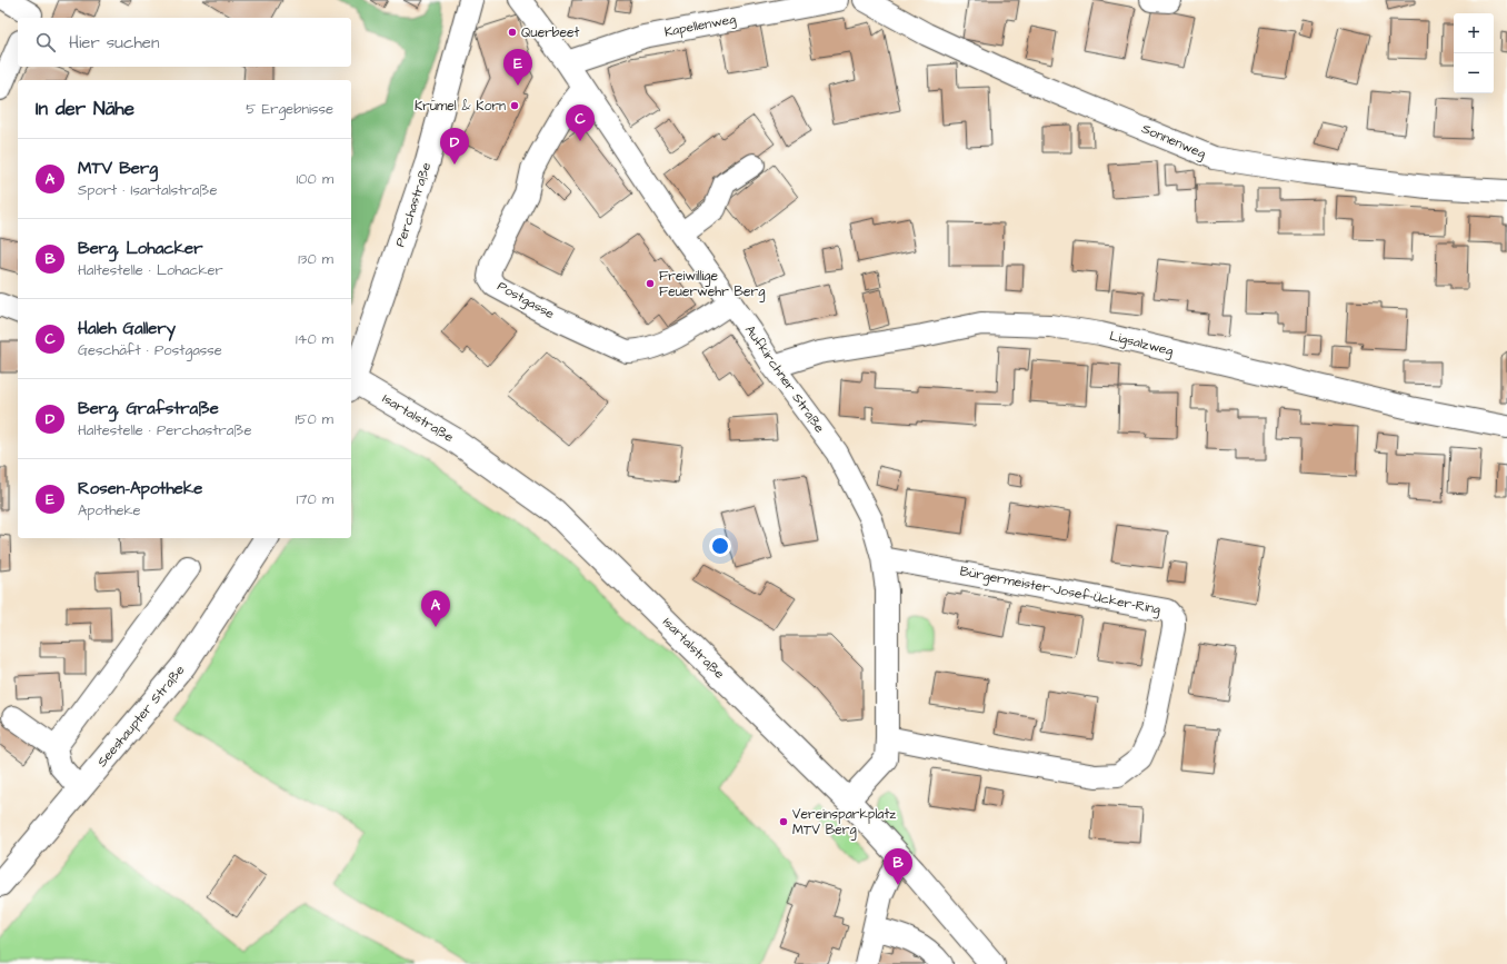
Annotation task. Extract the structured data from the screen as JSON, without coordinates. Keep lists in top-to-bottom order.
{
  "streets": {
    "main road": ["Perchastraße", "Isartalstraße", "Seeshaupter Straße"],
    "street": [
      "Kapellenweg",
      "Sonnenweg",
      "Postgasse",
      "Ligsalzweg",
      "Aufkirchner Straße",
      "Bürgermeister-Josef-Ücker-Ring"
    ]
  },
  "crossings": [
    ["Kapellenweg", "Aufkirchner Straße"],
    ["Perchastraße", "Isartalstraße"],
    ["Postgasse", "Aufkirchner Straße"],
    ["Ligsalzweg", "Aufkirchner Straße"],
    ["Aufkirchner Straße", "Isartalstraße"],
    ["Aufkirchner Straße", "Bürgermeister-Josef-Ücker-Ring"]
  ],
  "places": [
    "Querbeet",
    "Krümel & Korn",
    "Freiwillige Feuerwehr Berg",
    "Vereinsparkplatz MTV Berg"
  ],
  "page": {
    "map_buttons": ["+", "−"],
    "search": "Hier suchen",
    "pins": [
      "E",
      "C",
      "D",
      "A",
      "B"
    ],
    "heading": ["In der Nähe", "5 Ergebnisse"],
    "list": [
      {
        "mark": "A",
        "name": "MTV Berg",
        "note": "Sport · Isartalstraße",
        "value": "100 m"
      },
      {
        "mark": "B",
        "name": "Berg, Lohacker",
        "note": "Haltestelle · Lohacker",
        "value": "130 m"
      },
      {
        "mark": "C",
        "name": "Haleh Gallery",
        "note": "Geschäft · Postgasse",
        "value": "140 m"
      },
      {
        "mark": "D",
        "name": "Berg, Grafstraße",
        "note": "Haltestelle · Perchastraße",
        "value": "150 m"
      },
      {
        "mark": "E",
        "name": "Rosen-Apotheke",
        "note": "Apotheke",
        "value": "170 m"
      }
    ]
  }
}
